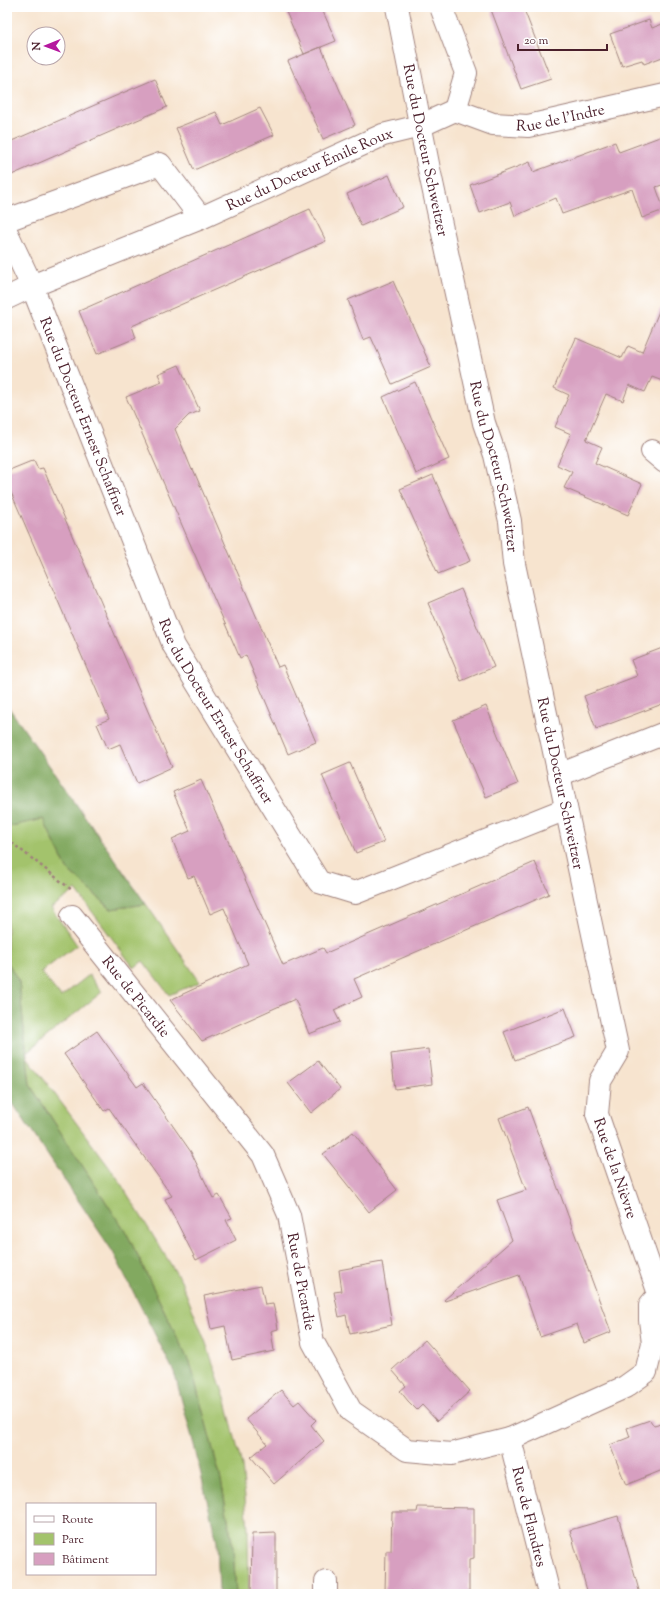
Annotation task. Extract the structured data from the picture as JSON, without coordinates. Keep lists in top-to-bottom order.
{
  "streets": {
    "street": [
      "Rue de l'Indre",
      "Rue du Docteur Schweitzer",
      "Rue du Docteur Émile Roux",
      "Rue du Docteur Ernest Schaffner",
      "Rue de Picardie",
      "Rue de la Nièvre",
      "Rue de Flandres"
    ]
  },
  "crossings": [
    ["Rue du Docteur Schweitzer", "Rue du Docteur Émile Roux"],
    ["Rue du Docteur Schweitzer", "Rue du Docteur Ernest Schaffner"],
    ["Rue du Docteur Schweitzer", "Rue de la Nièvre"],
    ["Rue du Docteur Émile Roux", "Rue du Docteur Ernest Schaffner"],
    ["Rue de Picardie", "Rue de la Nièvre"],
    ["Rue de Picardie", "Rue de Flandres"]
  ],
  "legend": ["Route", "Parc", "Bâtiment"],
  "scale_bar": "20 m",
  "north": "left"
}
